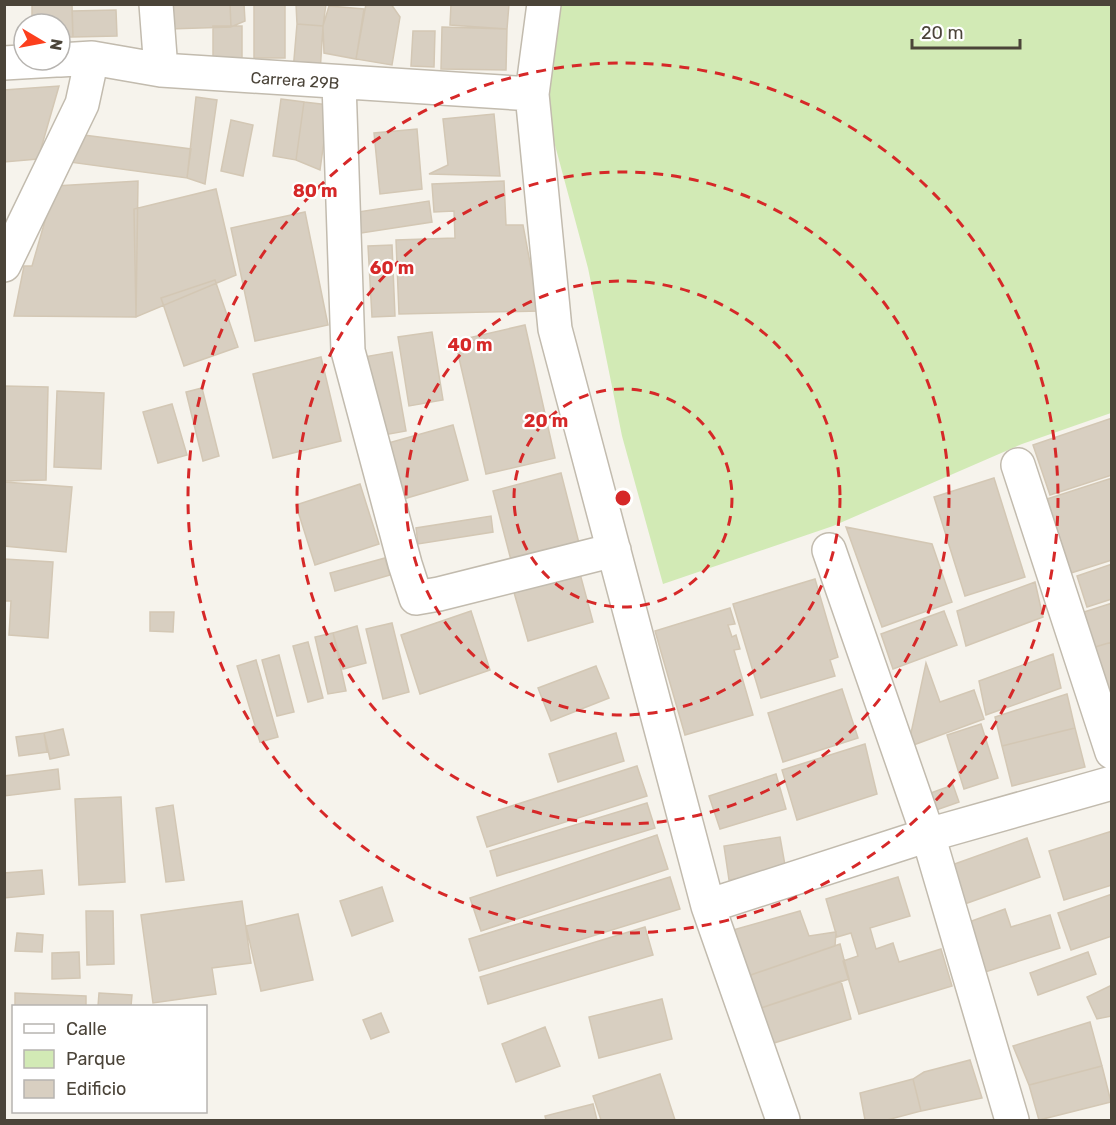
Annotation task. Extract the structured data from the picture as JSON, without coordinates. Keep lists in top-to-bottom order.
{
  "streets": {
    "street": ["Carrera 29B"]
  },
  "legend": ["Calle", "Parque", "Edificio"],
  "scale_bar": "20 m",
  "north": "right",
  "rings": [
    "80 m",
    "60 m",
    "40 m",
    "20 m"
  ]
}
